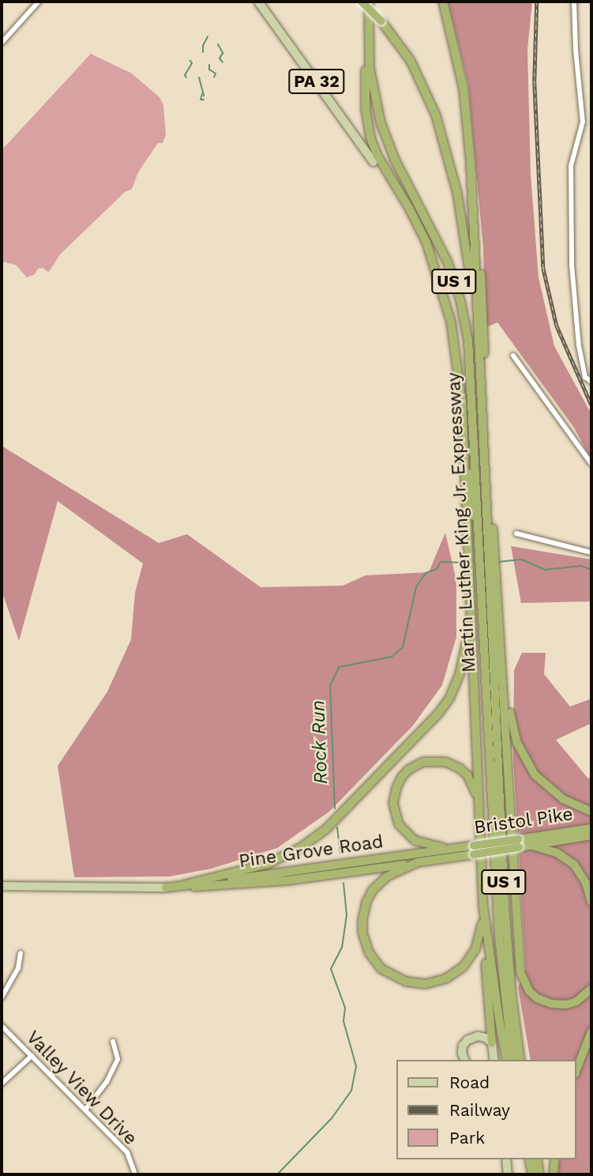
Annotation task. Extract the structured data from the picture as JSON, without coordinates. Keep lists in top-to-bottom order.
{
  "streets": {
    "highway": [
      "US 1",
      "Martin Luther King Jr. Expressway",
      "Bristol Pike",
      "Pine Grove Road"
    ],
    "main road": ["PA 32"],
    "street": ["Valley View Drive"]
  },
  "crossings": [
    ["Bristol Pike", "Pine Grove Road"]
  ],
  "water": ["Rock Run"],
  "legend": ["Road", "Railway", "Park"]
}
